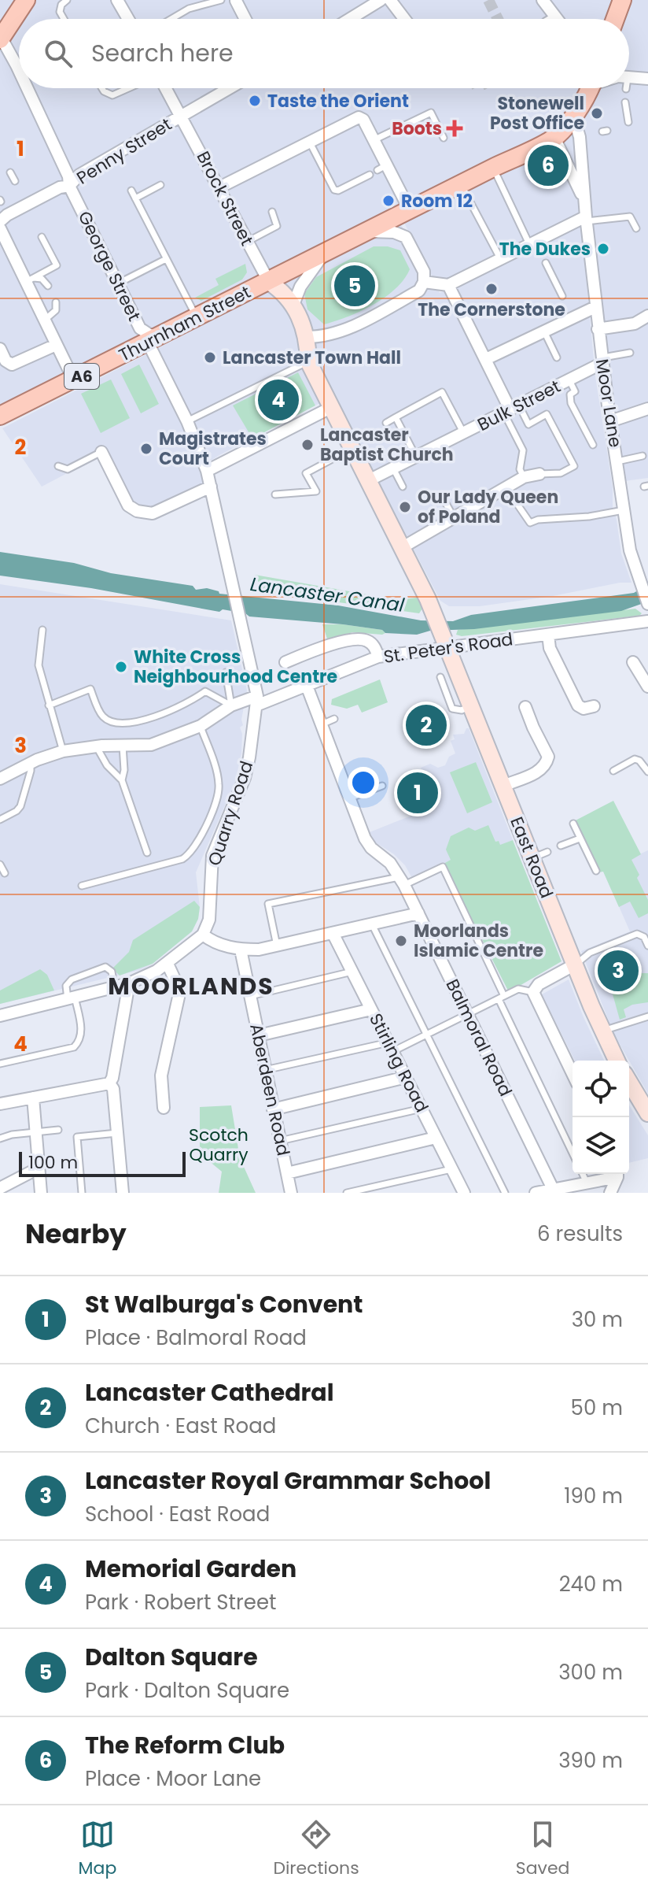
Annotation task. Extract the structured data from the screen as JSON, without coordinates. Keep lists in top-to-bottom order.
{
  "streets": {
    "main road": ["Thurnham Street", "A6"],
    "street": [
      "Penny Street",
      "Brock Street",
      "George Street",
      "Moor Lane",
      "Bulk Street",
      "St. Peter's Road",
      "Quarry Road",
      "East Road",
      "Balmoral Road",
      "Stirling Road",
      "Aberdeen Road"
    ]
  },
  "crossings": [
    ["Penny Street", "Brock Street"],
    ["Penny Street", "George Street"],
    ["Brock Street", "Thurnham Street"],
    ["Brock Street", "A6"],
    ["George Street", "Thurnham Street"],
    ["George Street", "Quarry Road"],
    ["Thurnham Street", "A6"],
    ["A6", "Moor Lane"],
    ["Moor Lane", "Bulk Street"],
    ["Bulk Street", "East Road"],
    ["St. Peter's Road", "Quarry Road"],
    ["St. Peter's Road", "East Road"],
    ["St. Peter's Road", "Balmoral Road"]
  ],
  "districts": ["MOORLANDS"],
  "water": ["Lancaster Canal"],
  "parks": ["Scotch Quarry"],
  "places": {
    "other": [
      "Taste the Orient",
      "Stonewell Post Office",
      "Room 12",
      "The Dukes",
      "The Cornerstone",
      "Lancaster Town Hall",
      "Lancaster Baptist Church",
      "Magistrates Court",
      "Our Lady Queen of Poland",
      "White Cross Neighbourhood Centre",
      "Moorlands Islamic Centre"
    ],
    "health": ["Boots"]
  },
  "scale_bar": "100 m",
  "page": {
    "search": "Search here",
    "pins": [
      "6",
      "5",
      "4",
      "2",
      "1",
      "3"
    ],
    "scale": "100 m",
    "heading": ["Nearby", "6 results"],
    "list": [
      {
        "mark": "1",
        "name": "St Walburga's Convent",
        "note": "Place · Balmoral Road",
        "value": "30 m"
      },
      {
        "mark": "2",
        "name": "Lancaster Cathedral",
        "note": "Church · East Road",
        "value": "50 m"
      },
      {
        "mark": "3",
        "name": "Lancaster Royal Grammar School",
        "note": "School · East Road",
        "value": "190 m"
      },
      {
        "mark": "4",
        "name": "Memorial Garden",
        "note": "Park · Robert Street",
        "value": "240 m"
      },
      {
        "mark": "5",
        "name": "Dalton Square",
        "note": "Park · Dalton Square",
        "value": "300 m"
      },
      {
        "mark": "6",
        "name": "The Reform Club",
        "note": "Place · Moor Lane",
        "value": "390 m"
      }
    ],
    "nav": ["Map", "Directions", "Saved"]
  },
  "grid": {
    "rows": [
      "1",
      "2",
      "3",
      "4"
    ]
  }
}
